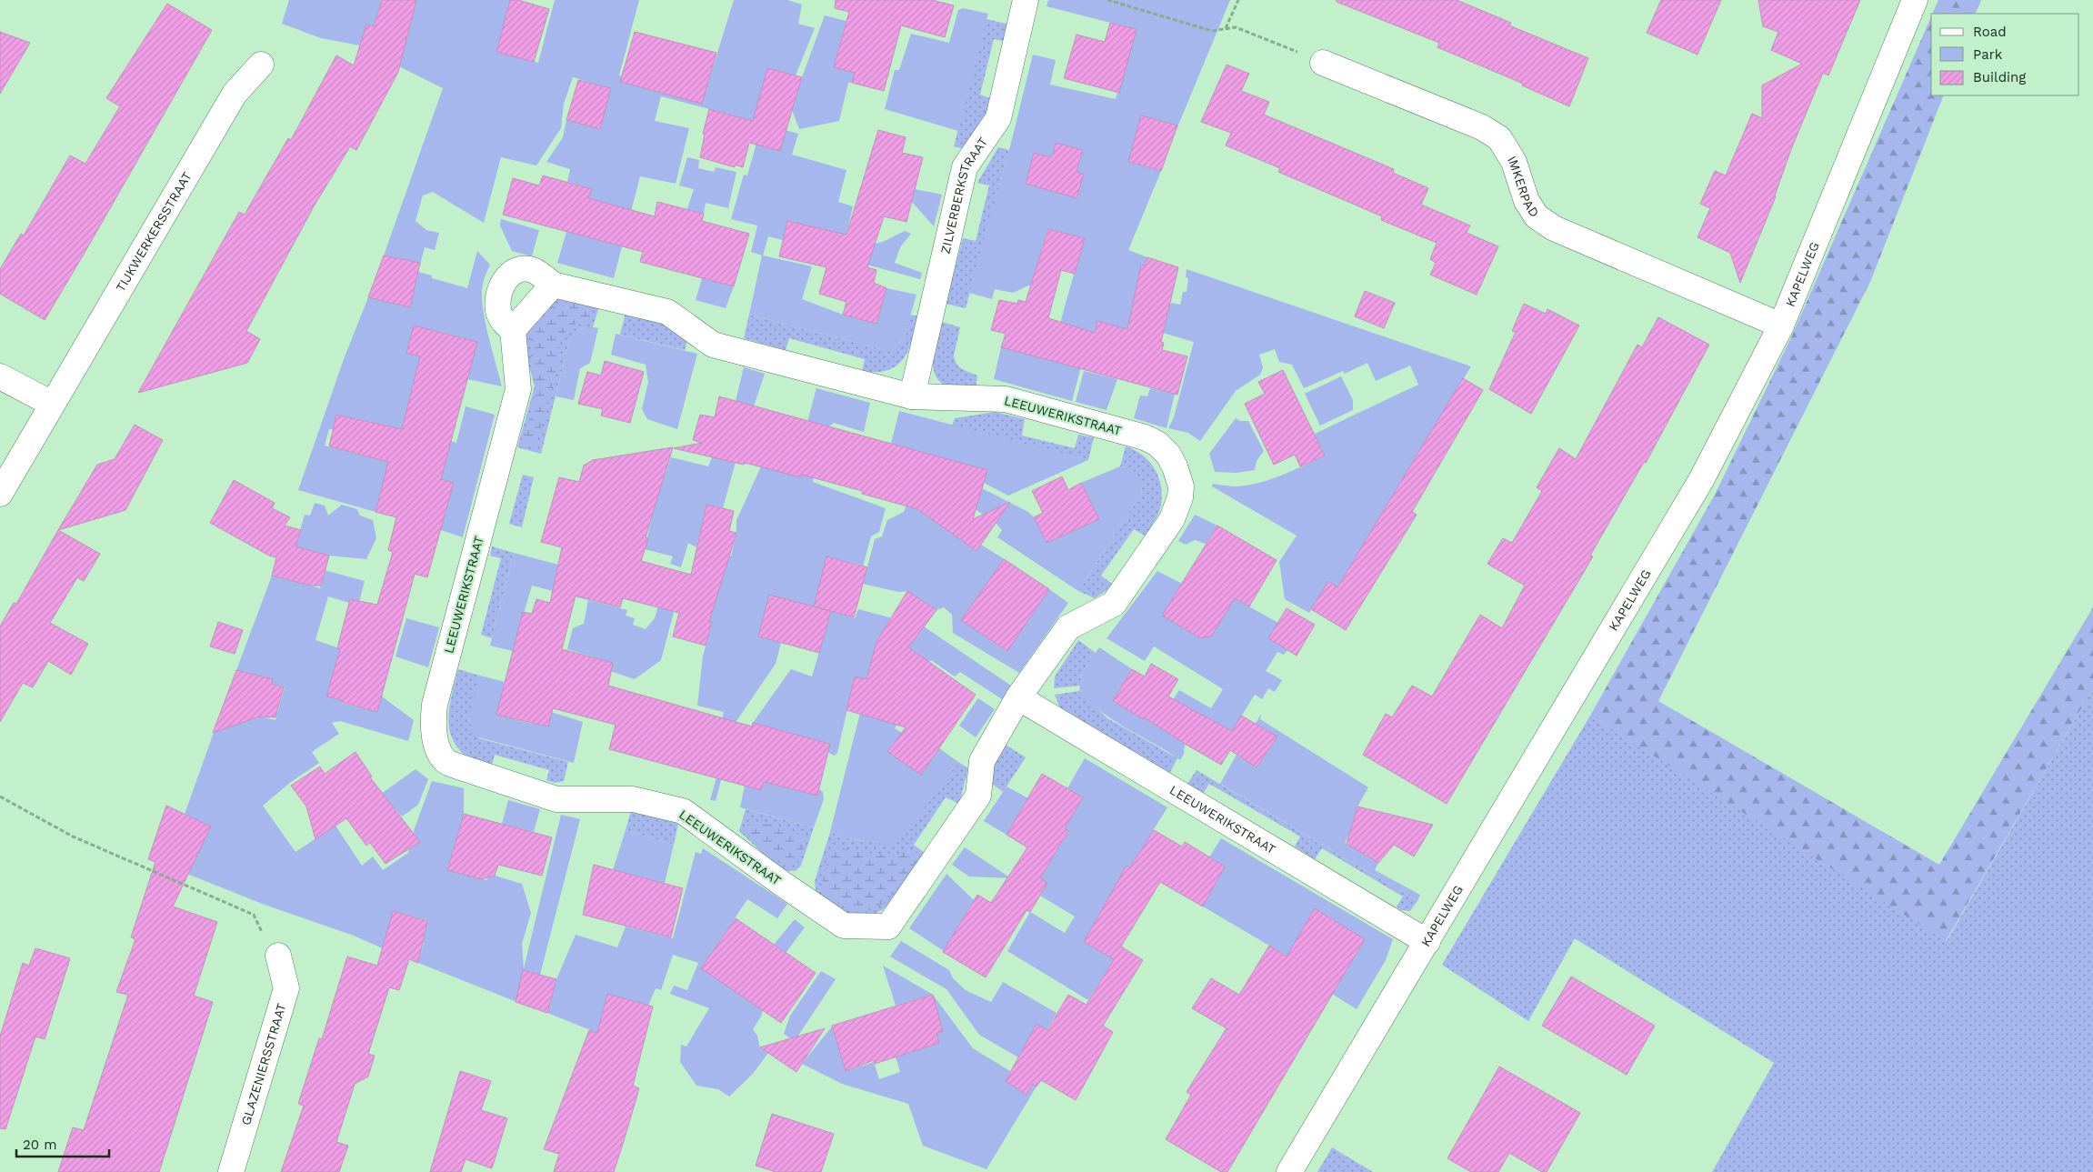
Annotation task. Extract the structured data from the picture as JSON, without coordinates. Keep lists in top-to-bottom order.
{
  "streets": {
    "street": [
      "IMKERPAD",
      "ZILVERBERKSTRAAT",
      "TIJKWERKERSSTRAAT",
      "KAPELWEG",
      "LEEUWERIKSTRAAT",
      "GLAZENIERSSTRAAT"
    ]
  },
  "crossings": [
    ["IMKERPAD", "KAPELWEG"],
    ["ZILVERBERKSTRAAT", "LEEUWERIKSTRAAT"],
    ["KAPELWEG", "LEEUWERIKSTRAAT"]
  ],
  "legend": ["Road", "Park", "Building"],
  "scale_bar": "20 m"
}
